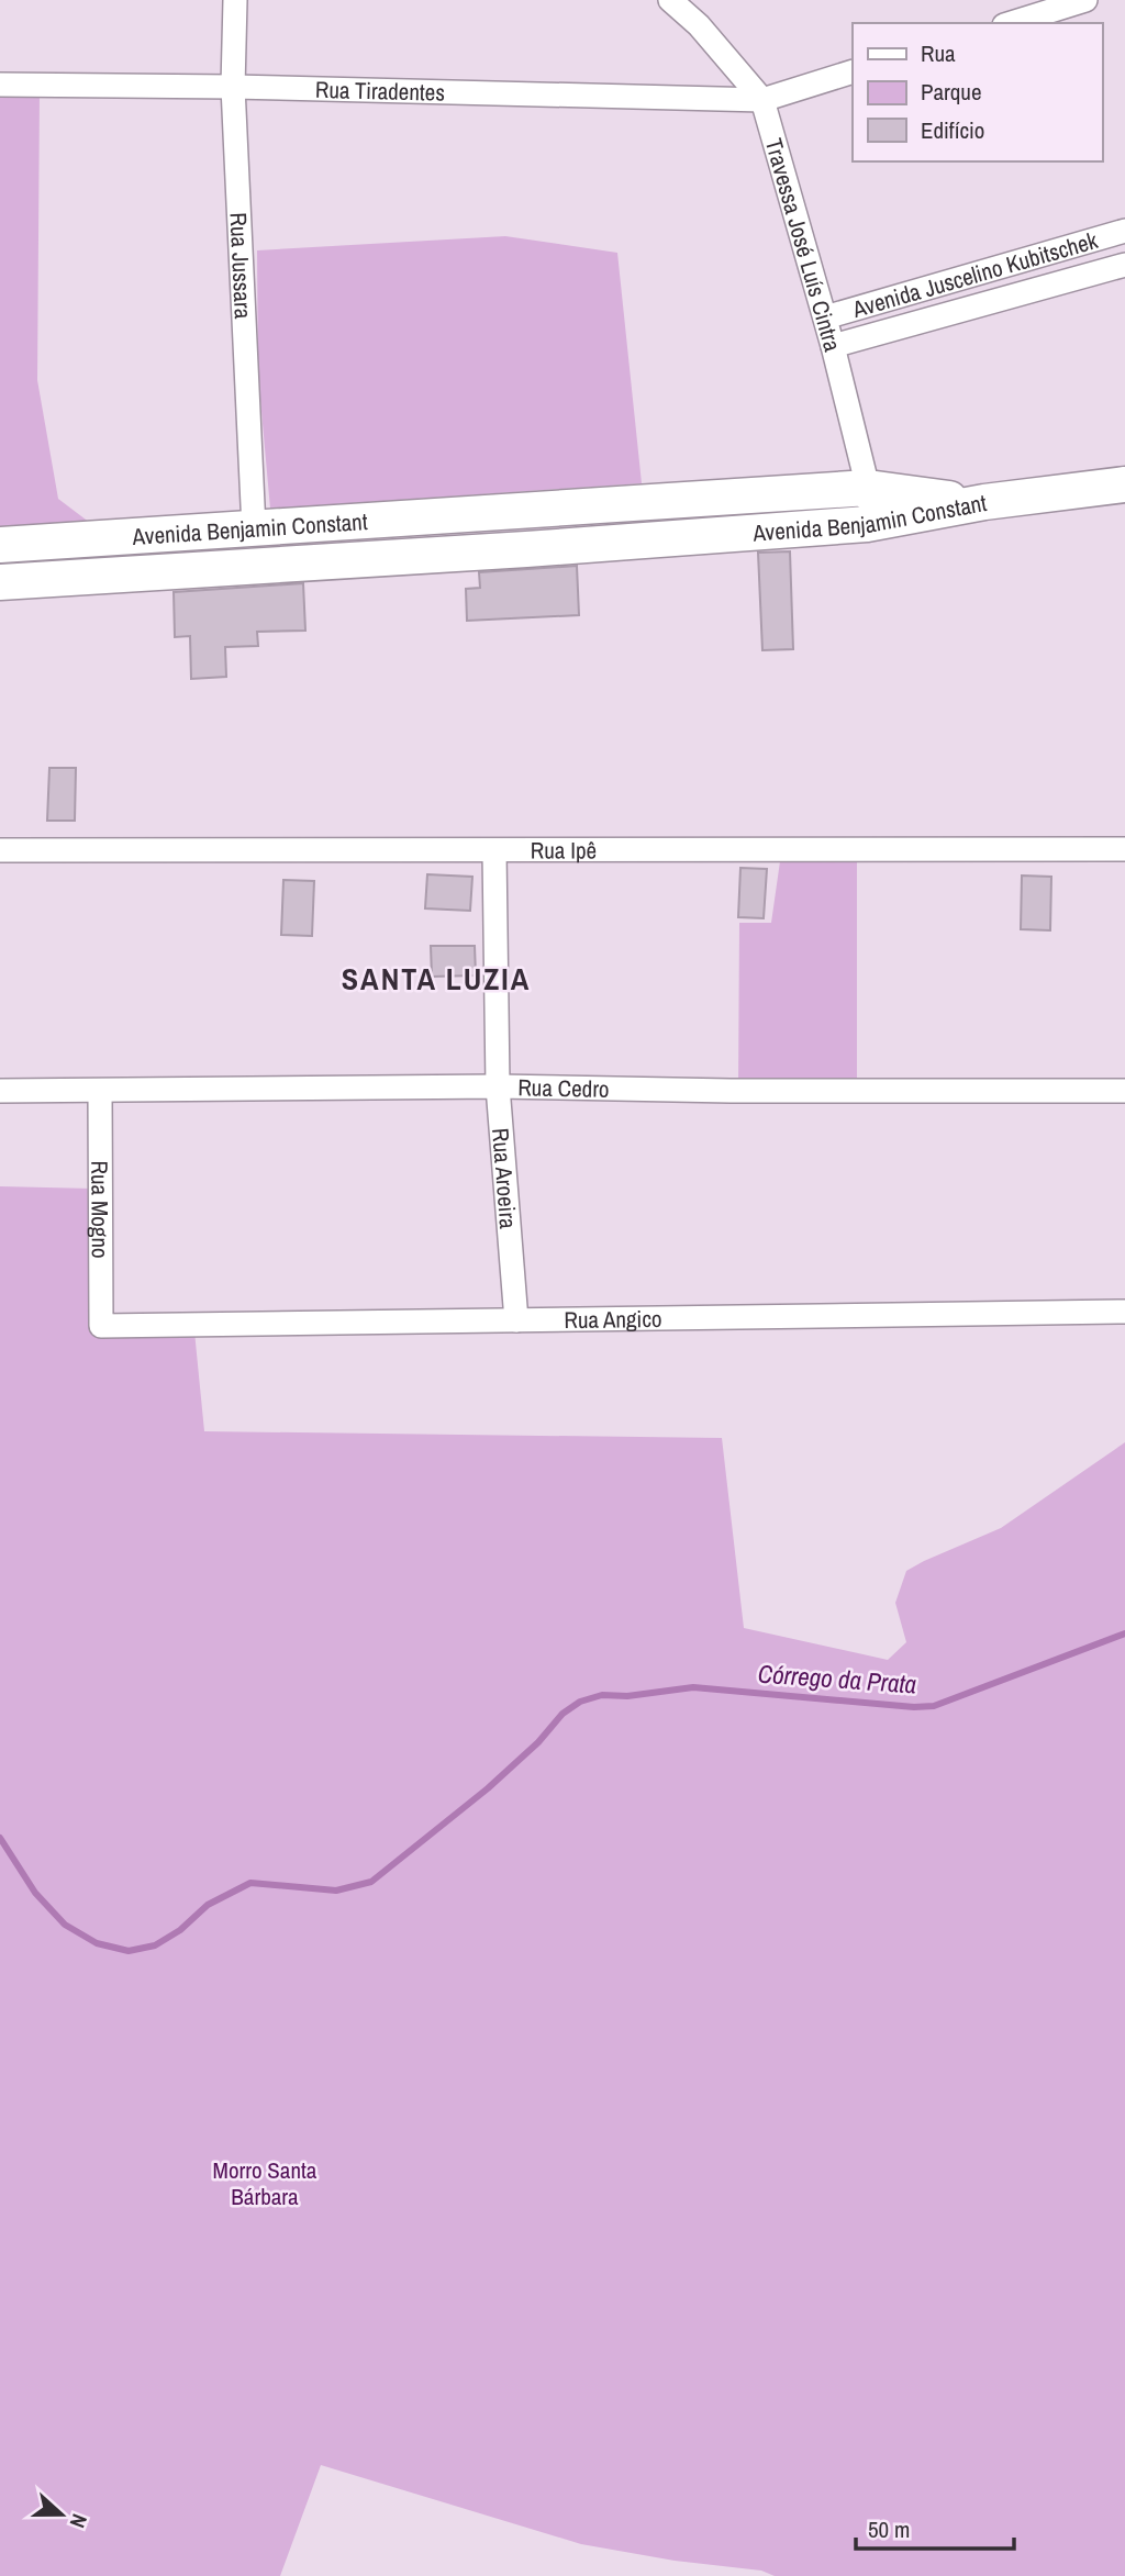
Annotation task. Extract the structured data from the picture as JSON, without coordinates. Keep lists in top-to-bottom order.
{
  "streets": {
    "street": [
      "Rua Tiradentes",
      "Travessa José Luís Cintra",
      "Rua Jussara",
      "Avenida Juscelino Kubitschek",
      "Avenida Benjamin Constant",
      "Rua Ipê",
      "Rua Cedro",
      "Rua Aroeira",
      "Rua Mogno",
      "Rua Angico"
    ]
  },
  "crossings": [
    ["Rua Tiradentes", "Travessa José Luís Cintra"],
    ["Rua Tiradentes", "Rua Jussara"],
    ["Travessa José Luís Cintra", "Avenida Juscelino Kubitschek"],
    ["Travessa José Luís Cintra", "Avenida Benjamin Constant"],
    ["Rua Jussara", "Avenida Benjamin Constant"],
    ["Rua Ipê", "Rua Aroeira"],
    ["Rua Cedro", "Rua Aroeira"],
    ["Rua Cedro", "Rua Mogno"],
    ["Rua Aroeira", "Rua Angico"],
    ["Rua Mogno", "Rua Angico"]
  ],
  "districts": ["SANTA LUZIA"],
  "water": ["Córrego da Prata"],
  "parks": ["Morro Santa Bárbara"],
  "legend": ["Rua", "Parque", "Edifício"],
  "scale_bar": "50 m",
  "north": "right"
}
